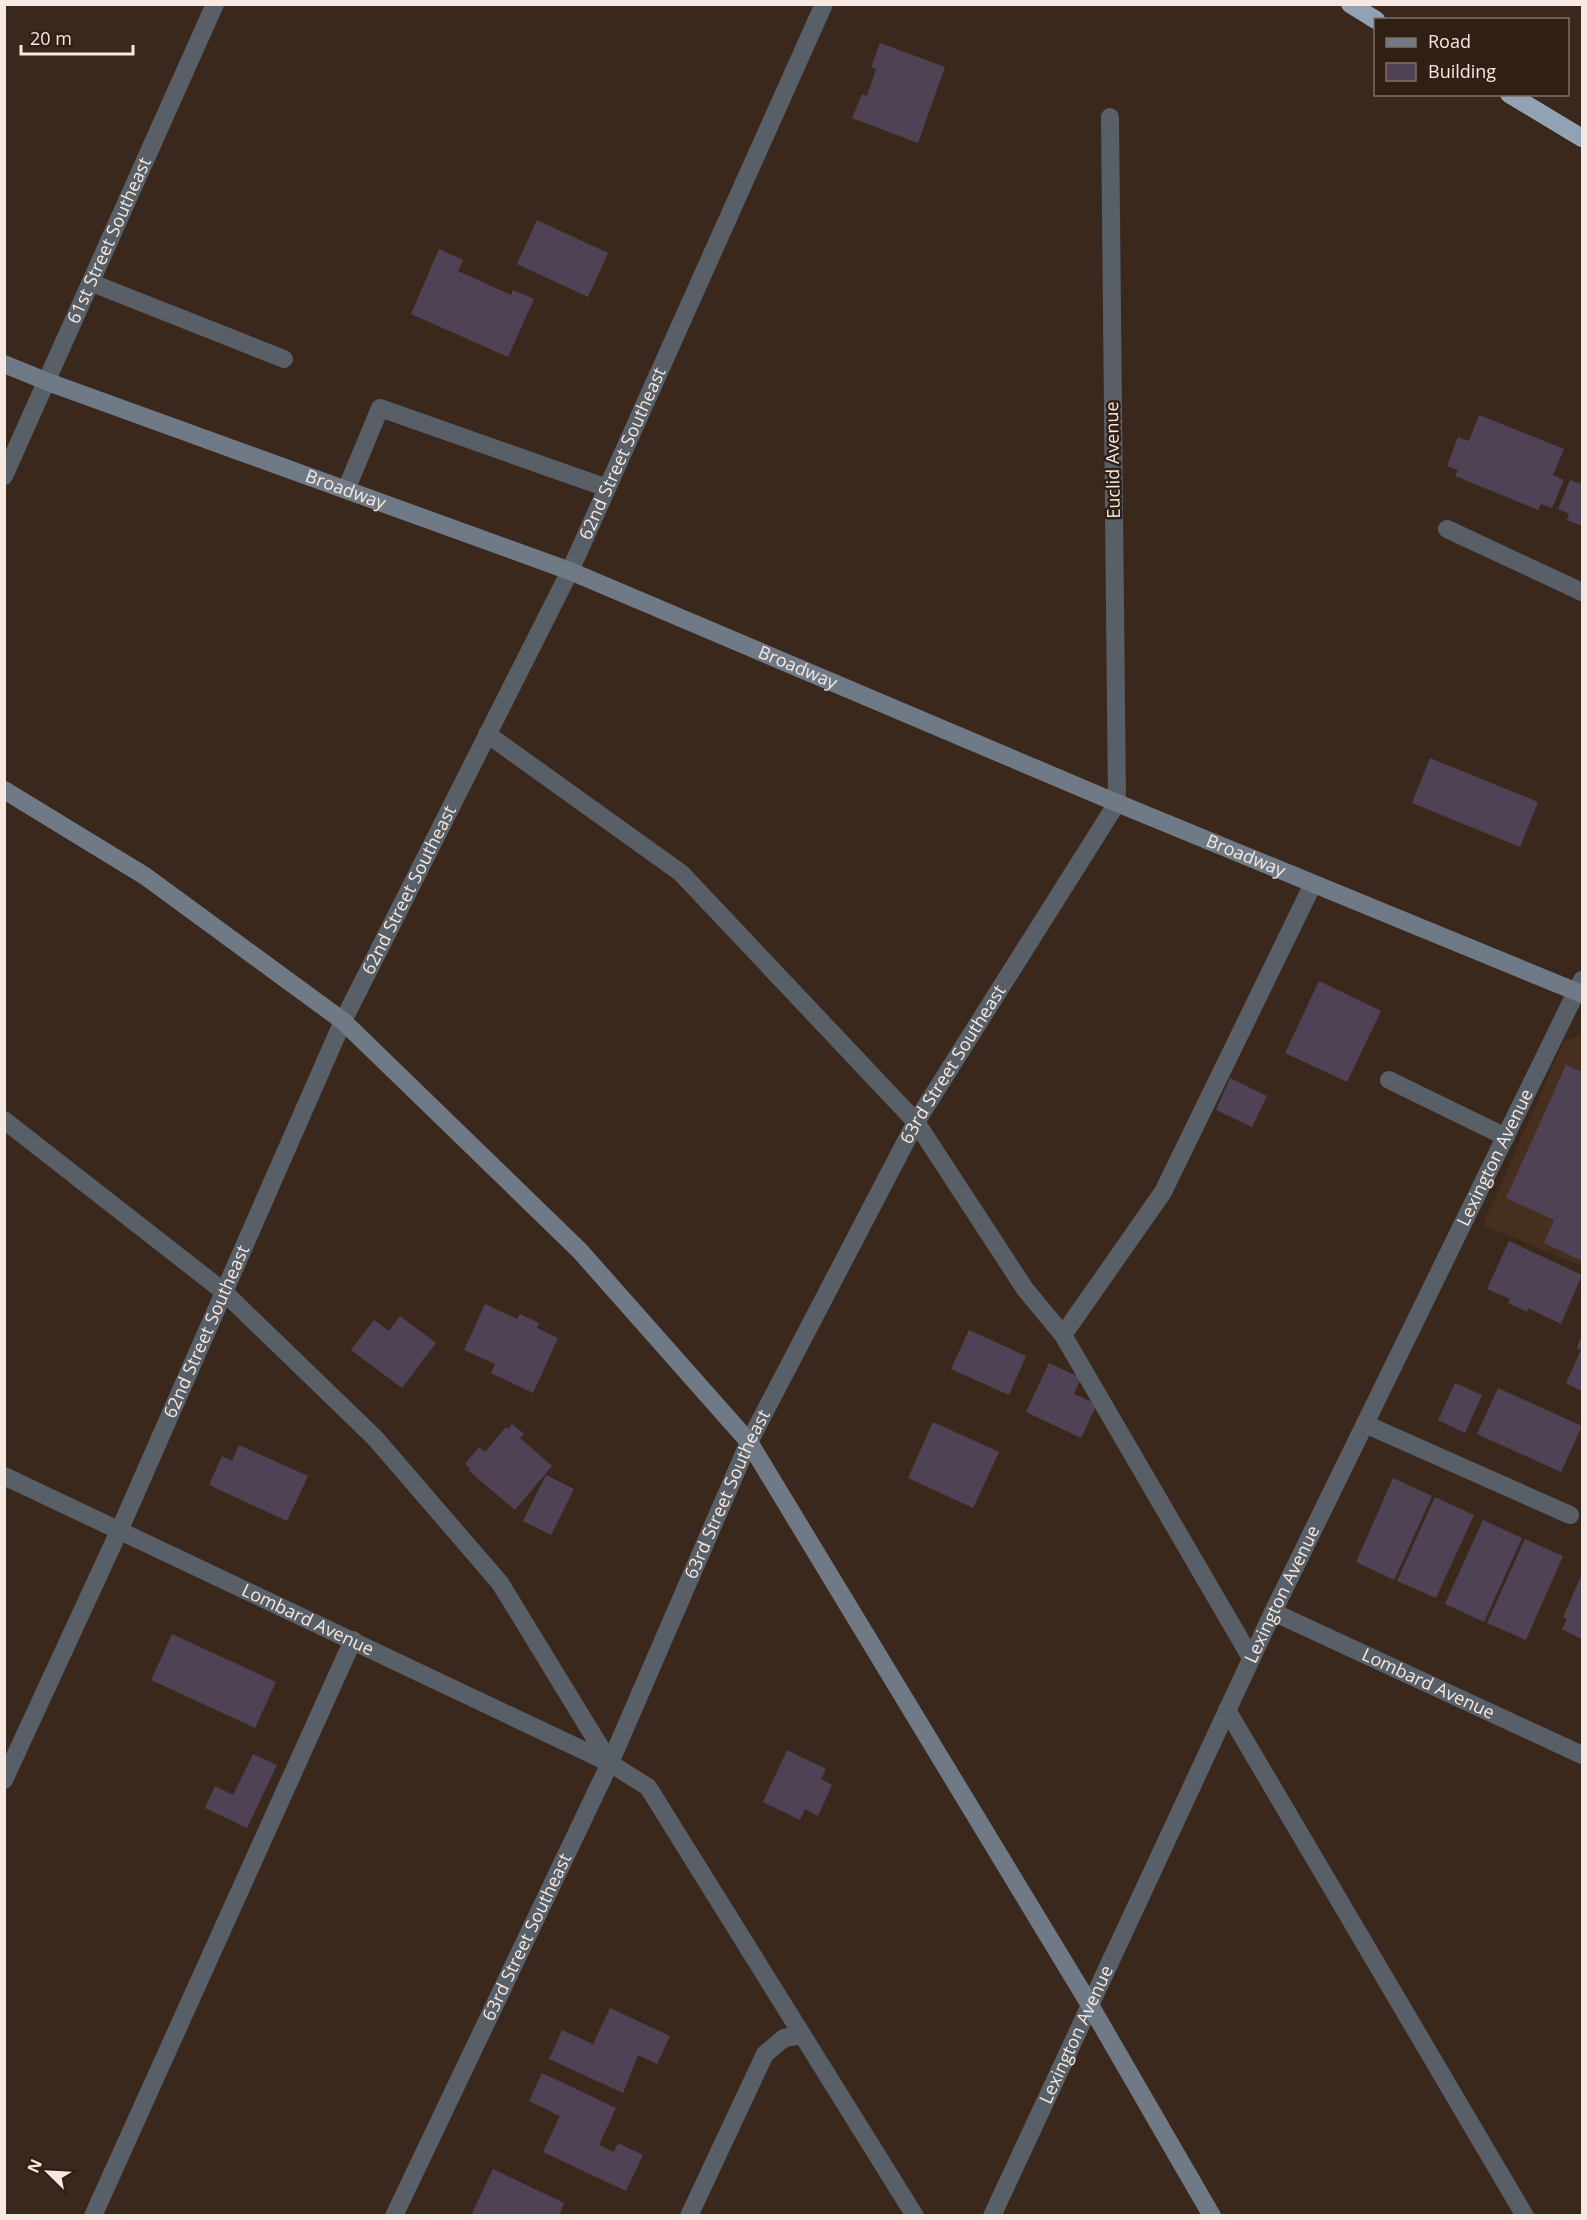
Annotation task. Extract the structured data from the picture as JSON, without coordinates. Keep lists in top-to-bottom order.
{
  "streets": {
    "street": [
      "61st Street Southeast",
      "62nd Street Southeast",
      "Euclid Avenue",
      "Broadway",
      "63rd Street Southeast",
      "Lexington Avenue",
      "Lombard Avenue"
    ]
  },
  "crossings": [
    ["61st Street Southeast", "Broadway"],
    ["62nd Street Southeast", "Broadway"],
    ["62nd Street Southeast", "Lombard Avenue"],
    ["Euclid Avenue", "Broadway"],
    ["Euclid Avenue", "63rd Street Southeast"],
    ["Broadway", "63rd Street Southeast"],
    ["Broadway", "Lexington Avenue"],
    ["63rd Street Southeast", "Lombard Avenue"],
    ["Lexington Avenue", "Lombard Avenue"]
  ],
  "legend": ["Road", "Building"],
  "scale_bar": "20 m",
  "north": "top left"
}
